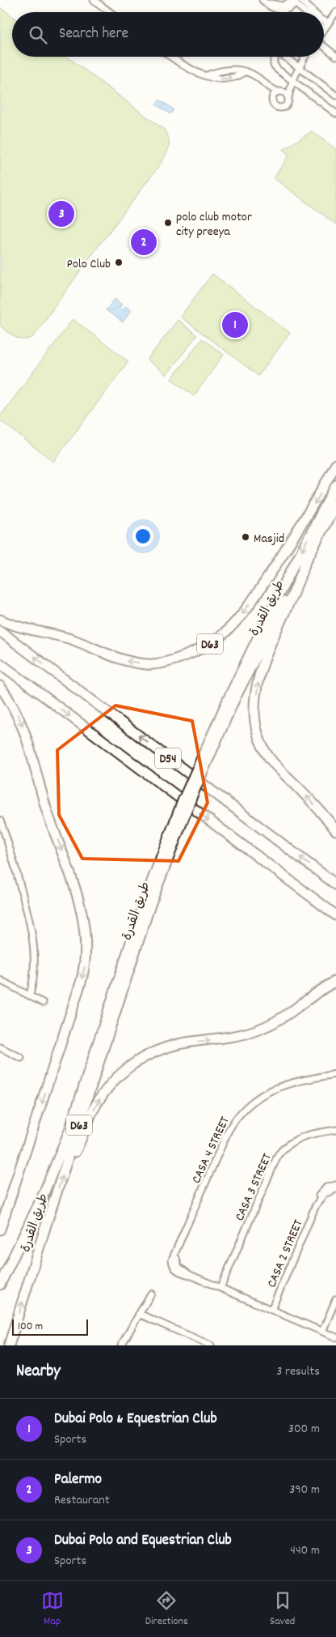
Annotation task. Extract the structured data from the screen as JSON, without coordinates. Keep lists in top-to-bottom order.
{
  "streets": {
    "main road": ["طريق القدرة", "D63", "D54"],
    "street": ["CASA 4 STREET", "CASA 3 STREET", "CASA 2 STREET"]
  },
  "crossings": [
    ["CASA 4 STREET", "CASA 3 STREET"],
    ["CASA 4 STREET", "CASA 2 STREET"]
  ],
  "places": ["polo club motor city preeya", "Polo Club", "Masjid"],
  "scale_bar": "100 m",
  "page": {
    "search": "Search here",
    "pins": ["3", "2", "1"],
    "scale": "100 m",
    "heading": ["Nearby", "3 results"],
    "list": [
      {
        "mark": "1",
        "name": "Dubai Polo & Equestrian Club",
        "note": "Sports",
        "value": "300 m"
      },
      {
        "mark": "2",
        "name": "Palermo",
        "note": "Restaurant",
        "value": "390 m"
      },
      {
        "mark": "3",
        "name": "Dubai Polo and Equestrian Club",
        "note": "Sports",
        "value": "440 m"
      }
    ],
    "nav": ["Map", "Directions", "Saved"]
  }
}
